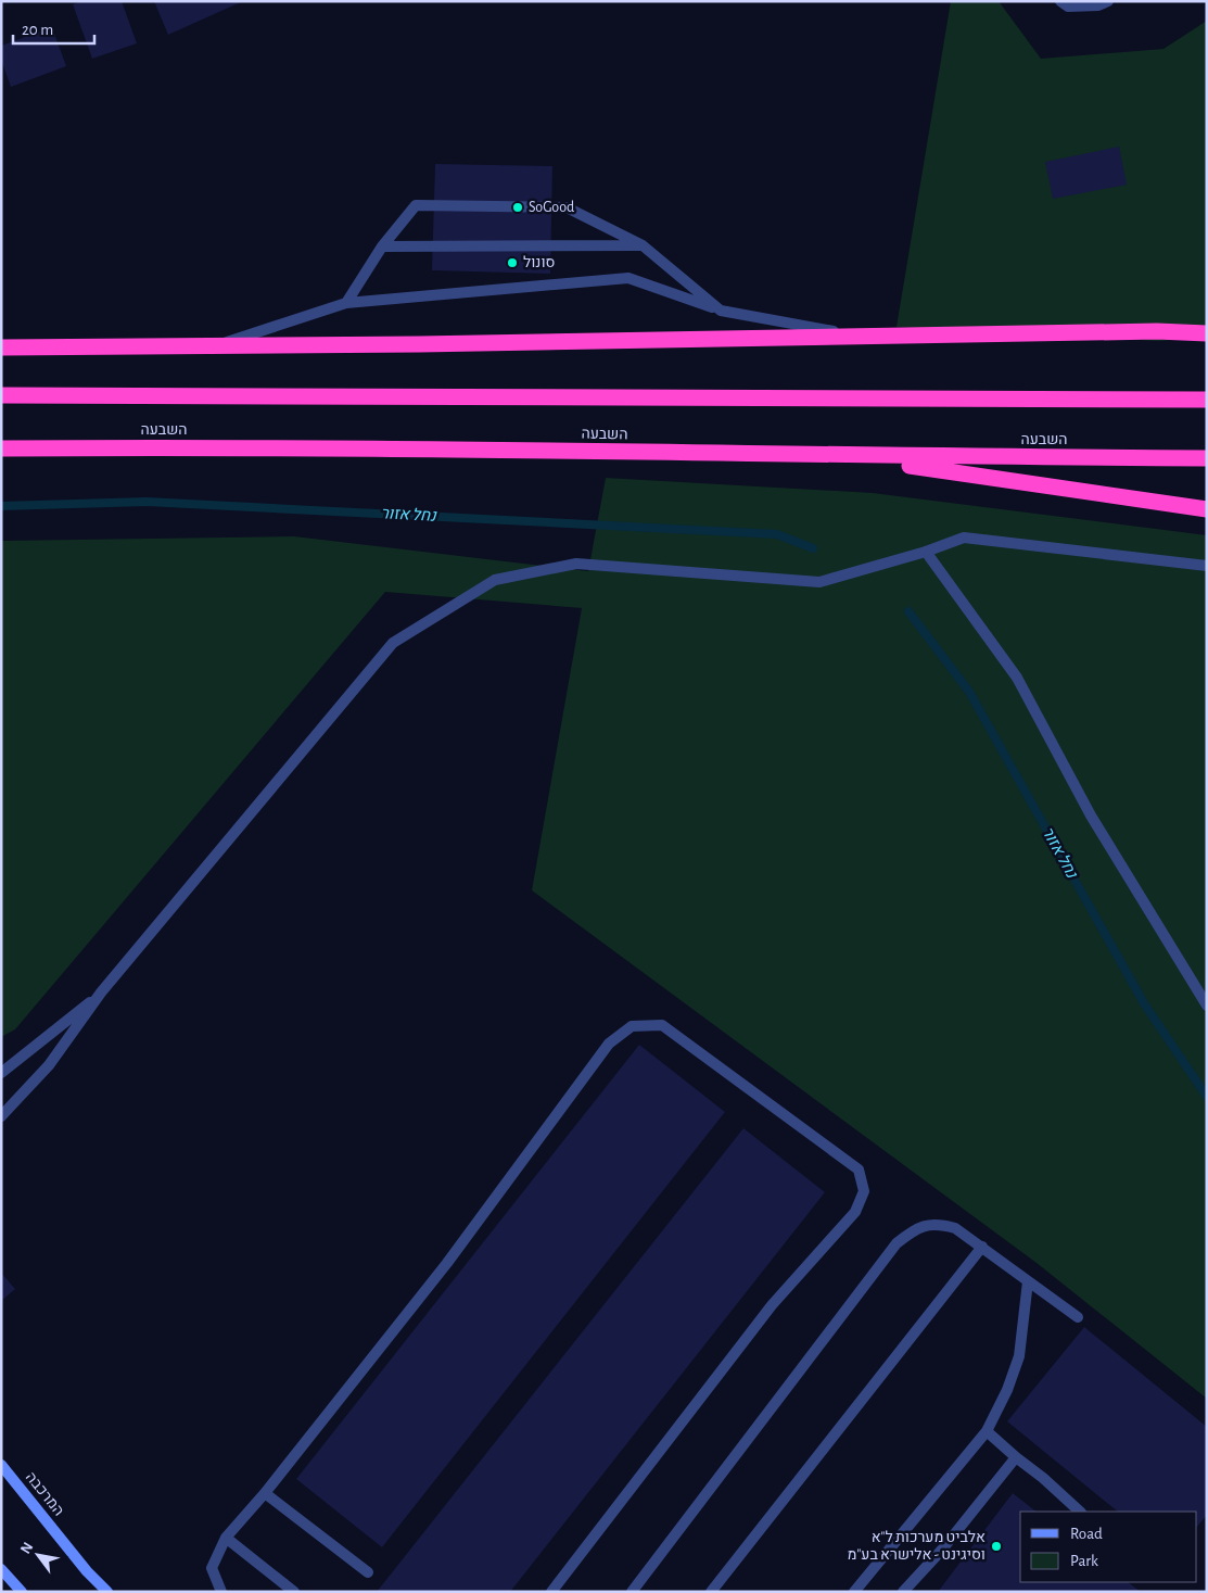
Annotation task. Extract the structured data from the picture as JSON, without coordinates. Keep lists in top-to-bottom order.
{
  "streets": {
    "highway": ["השבעה"],
    "street": ["המרכבה"]
  },
  "water": ["נחל אזור"],
  "places": ["SoGood", "סונול", "אלביט מערכות ל\"א וסיגינט - אלישרא בע\"מ"],
  "legend": ["Road", "Park"],
  "scale_bar": "20 m",
  "north": "top left"
}
